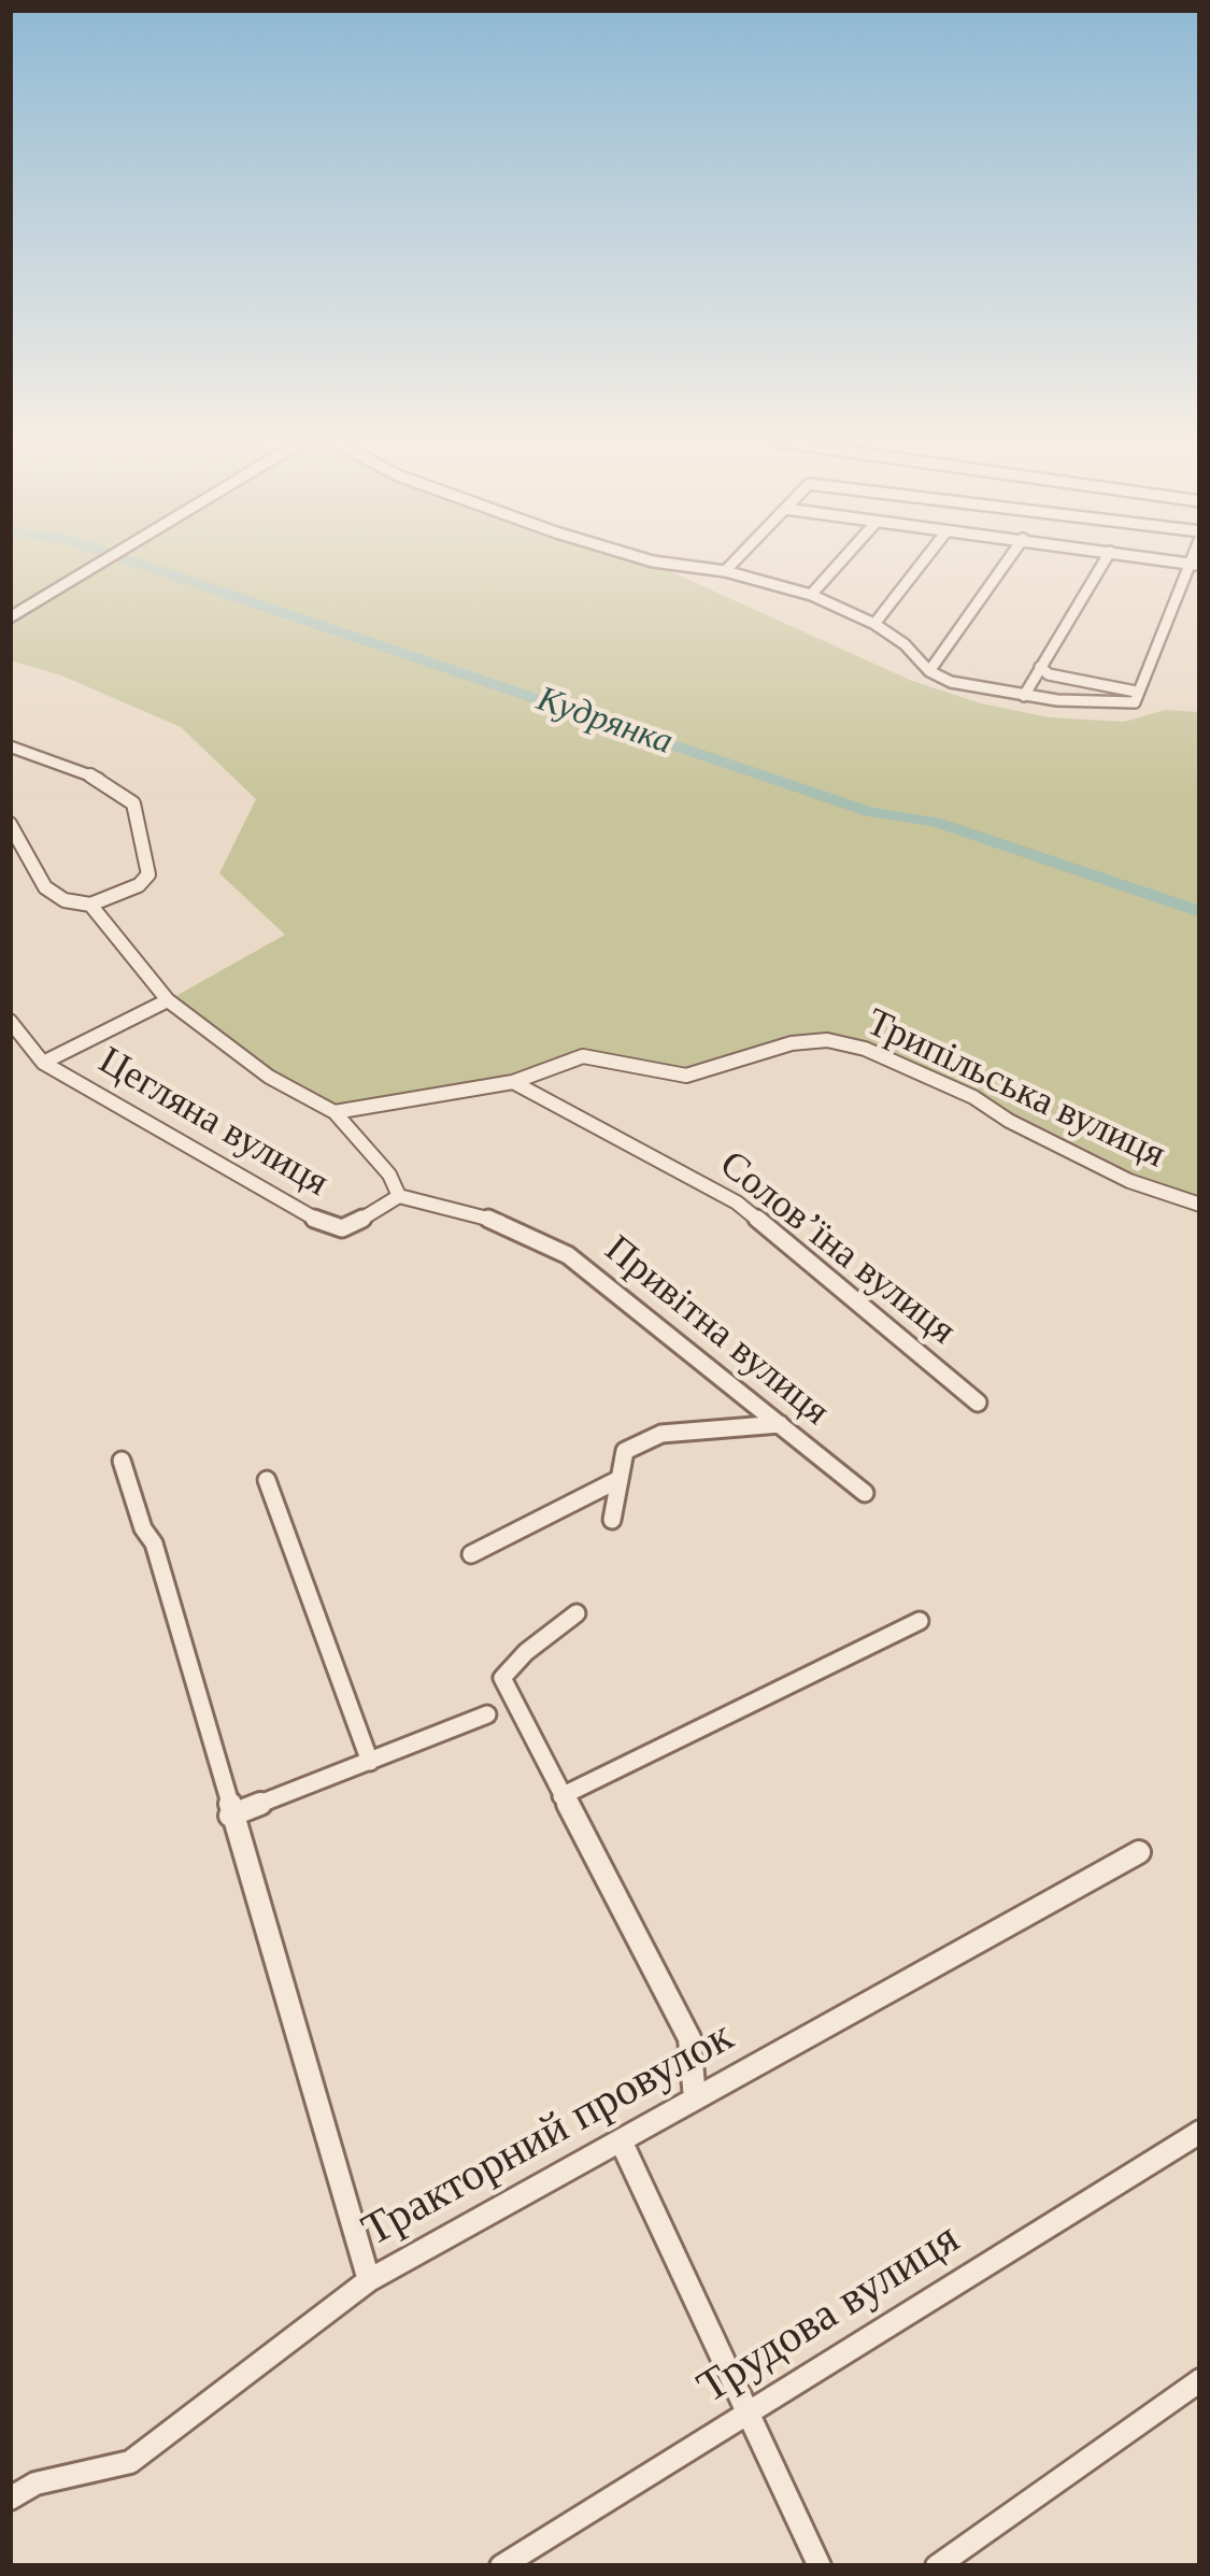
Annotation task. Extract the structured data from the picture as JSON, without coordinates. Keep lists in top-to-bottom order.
{
  "streets": {
    "street": [
      "Трипільська вулиця",
      "Цегляна вулиця",
      "Соловʼїна вулиця",
      "Привітна вулиця",
      "Тракторний провулок",
      "Трудова вулиця"
    ]
  },
  "crossings": [
    ["Трипільська вулиця", "Соловʼїна вулиця"],
    ["Цегляна вулиця", "Привітна вулиця"]
  ],
  "water": ["Кудрянка"]
}
